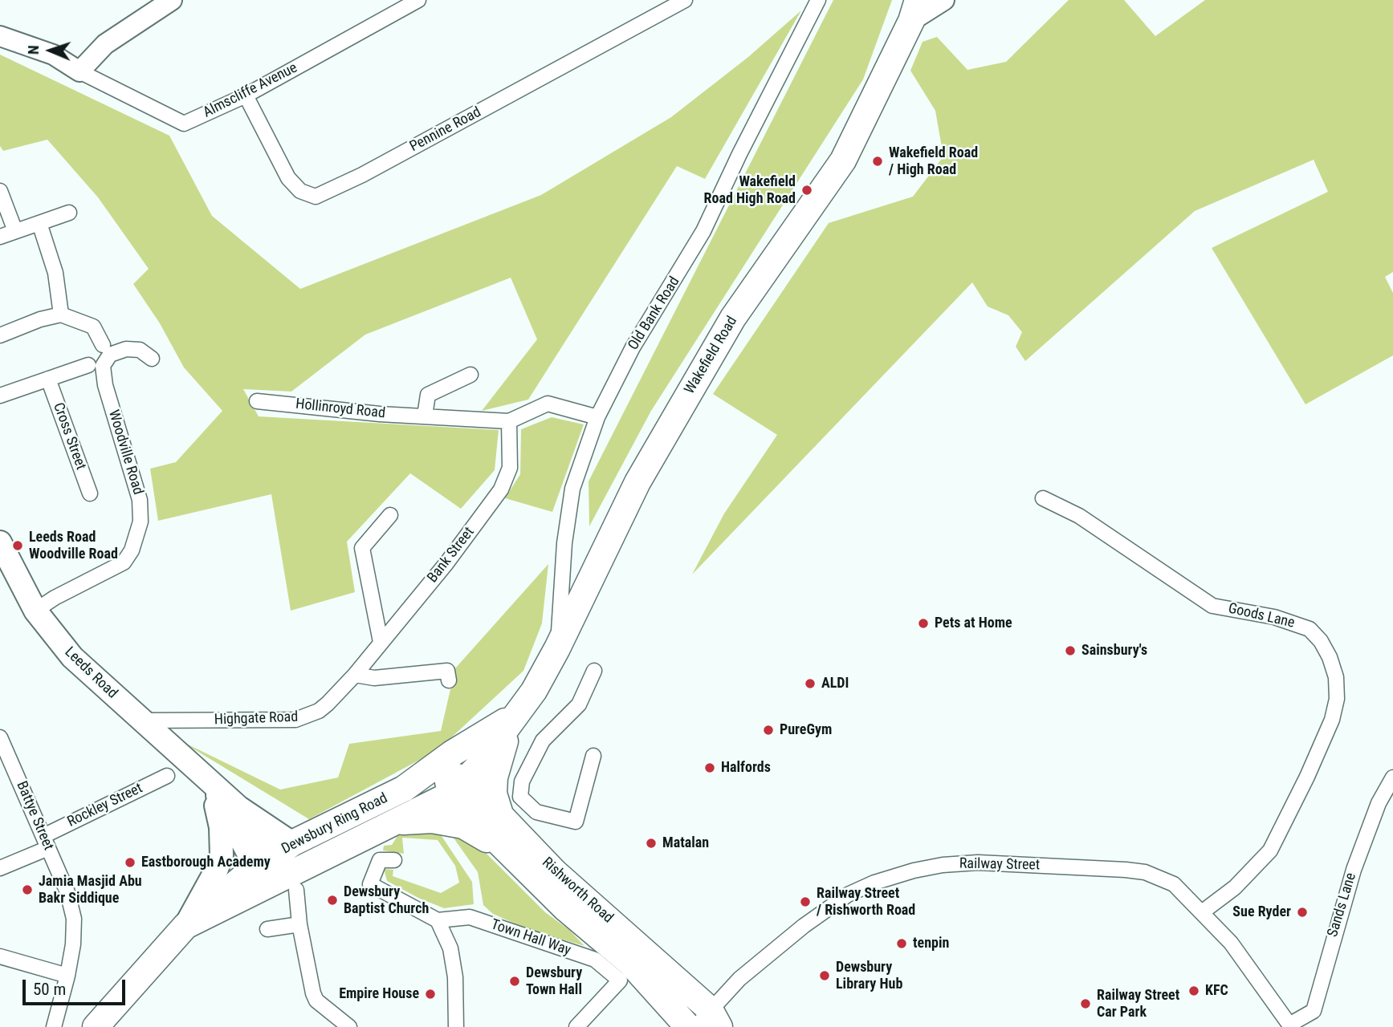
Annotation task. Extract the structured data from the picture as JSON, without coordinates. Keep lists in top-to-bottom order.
{
  "streets": {
    "highway": ["Wakefield Road", "Dewsbury Ring Road", "Rishworth Road"],
    "main road": ["Leeds Road"],
    "street": [
      "Almscliffe Avenue",
      "Pennine Road",
      "Old Bank Road",
      "Hollinroyd Road",
      "Cross Street",
      "Woodville Road",
      "Bank Street",
      "Goods Lane",
      "Highgate Road",
      "Rockley Street",
      "Battye Street",
      "Railway Street",
      "Sands Lane",
      "Town Hall Way"
    ]
  },
  "crossings": [
    ["Almscliffe Avenue", "Pennine Road"],
    ["Old Bank Road", "Wakefield Road"],
    ["Old Bank Road", "Hollinroyd Road"],
    ["Wakefield Road", "Dewsbury Ring Road"],
    ["Wakefield Road", "Rishworth Road"],
    ["Hollinroyd Road", "Bank Street"],
    ["Woodville Road", "Leeds Road"],
    ["Bank Street", "Highgate Road"],
    ["Goods Lane", "Railway Street"],
    ["Leeds Road", "Highgate Road"],
    ["Leeds Road", "Dewsbury Ring Road"],
    ["Rockley Street", "Battye Street"],
    ["Dewsbury Ring Road", "Rishworth Road"],
    ["Railway Street", "Rishworth Road"],
    ["Railway Street", "Sands Lane"]
  ],
  "places": [
    "Wakefield Road / High Road",
    "Wakefield Road High Road",
    "Leeds Road Woodville Road",
    "Pets at Home",
    "Sainsbury's",
    "ALDI",
    "PureGym",
    "Halfords",
    "Matalan",
    "Eastborough Academy",
    "Jamia Masjid Abu Bakr Siddique",
    "Dewsbury Baptist Church",
    "Railway Street / Rishworth Road",
    "Sue Ryder",
    "tenpin",
    "Dewsbury Library Hub",
    "Dewsbury Town Hall",
    "KFC",
    "Empire House",
    "Railway Street Car Park"
  ],
  "scale_bar": "50 m",
  "north": "left"
}
